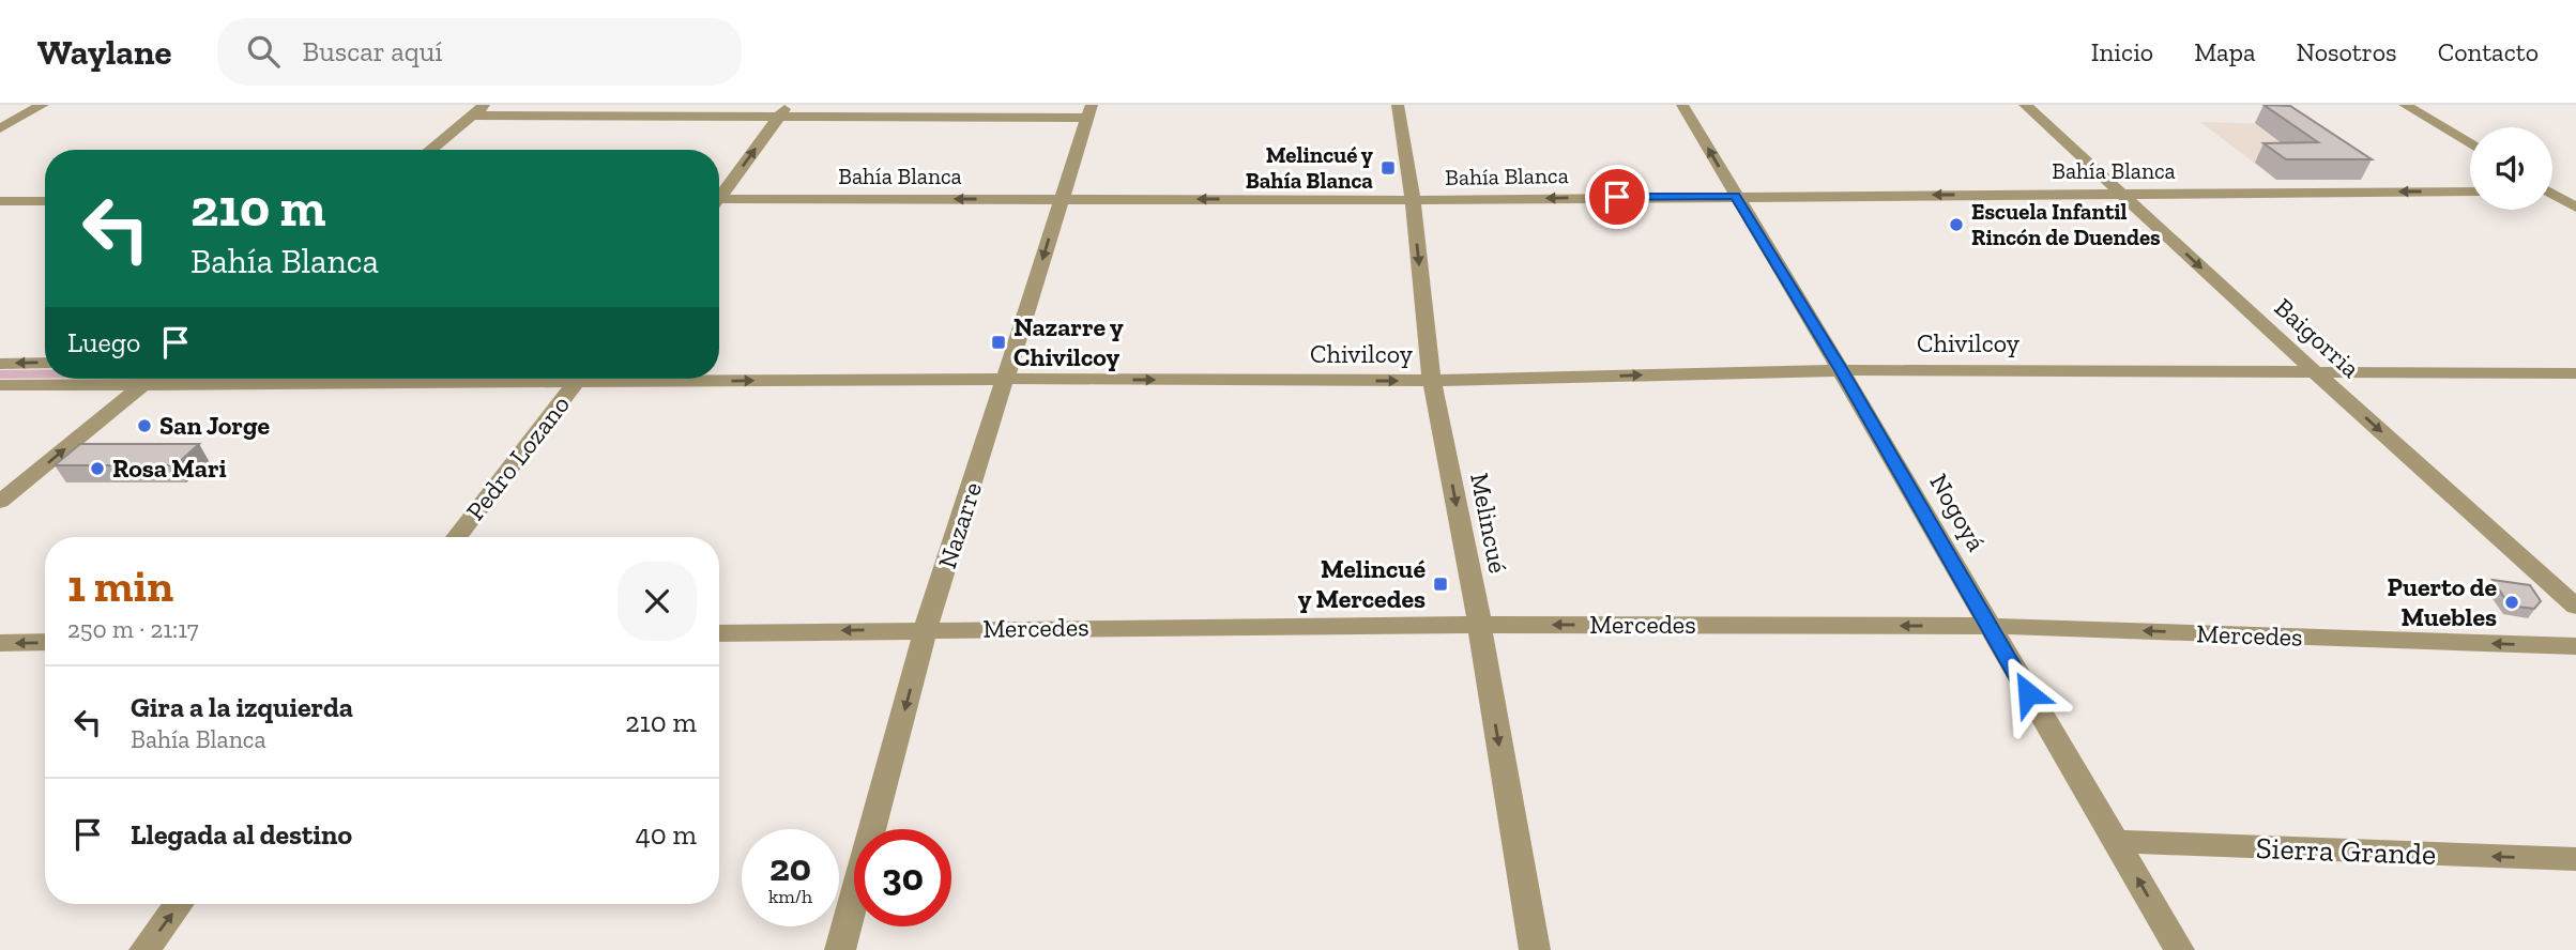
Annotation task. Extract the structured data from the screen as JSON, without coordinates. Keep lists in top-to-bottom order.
{
  "streets": {
    "street": [
      "Bahía Blanca",
      "Baigorria",
      "Chivilcoy",
      "Pedro Lozano",
      "Nogoyá",
      "Melincué",
      "Nazarre",
      "Mercedes",
      "Sierra Grande"
    ]
  },
  "crossings": [
    ["Bahía Blanca", "Baigorria"],
    ["Bahía Blanca", "Nogoyá"],
    ["Bahía Blanca", "Melincué"],
    ["Bahía Blanca", "Nazarre"],
    ["Baigorria", "Chivilcoy"],
    ["Chivilcoy", "Nogoyá"],
    ["Chivilcoy", "Melincué"],
    ["Chivilcoy", "Nazarre"],
    ["Nogoyá", "Mercedes"],
    ["Nogoyá", "Sierra Grande"],
    ["Melincué", "Mercedes"],
    ["Nazarre", "Mercedes"]
  ],
  "one_way": [
    "Bahía Blanca",
    "Baigorria",
    "Chivilcoy",
    "Melincué",
    "Nazarre",
    "Mercedes",
    "Sierra Grande"
  ],
  "places": {
    "transit": ["Melincué y Bahía Blanca", "Nazarre y Chivilcoy", "Melincué y Mercedes"],
    "other": [
      "Escuela Infantil Rincón de Duendes",
      "San Jorge",
      "Rosa Mari",
      "Puerto de Muebles"
    ]
  },
  "page": {
    "header": "Waylane",
    "search": "Buscar aquí",
    "nav": [
      "Inicio",
      "Mapa",
      "Nosotros",
      "Contacto"
    ],
    "turn": ["210 m", "Bahía Blanca"],
    "then": "Luego",
    "heading": ["1 min", "250 m · 21:17"],
    "list": [
      {
        "name": "Gira a la izquierda",
        "note": "Bahía Blanca",
        "value": "210 m"
      },
      {
        "name": "Llegada al destino",
        "value": "40 m"
      }
    ],
    "speed": "20 km/h",
    "limit": "30"
  }
}
